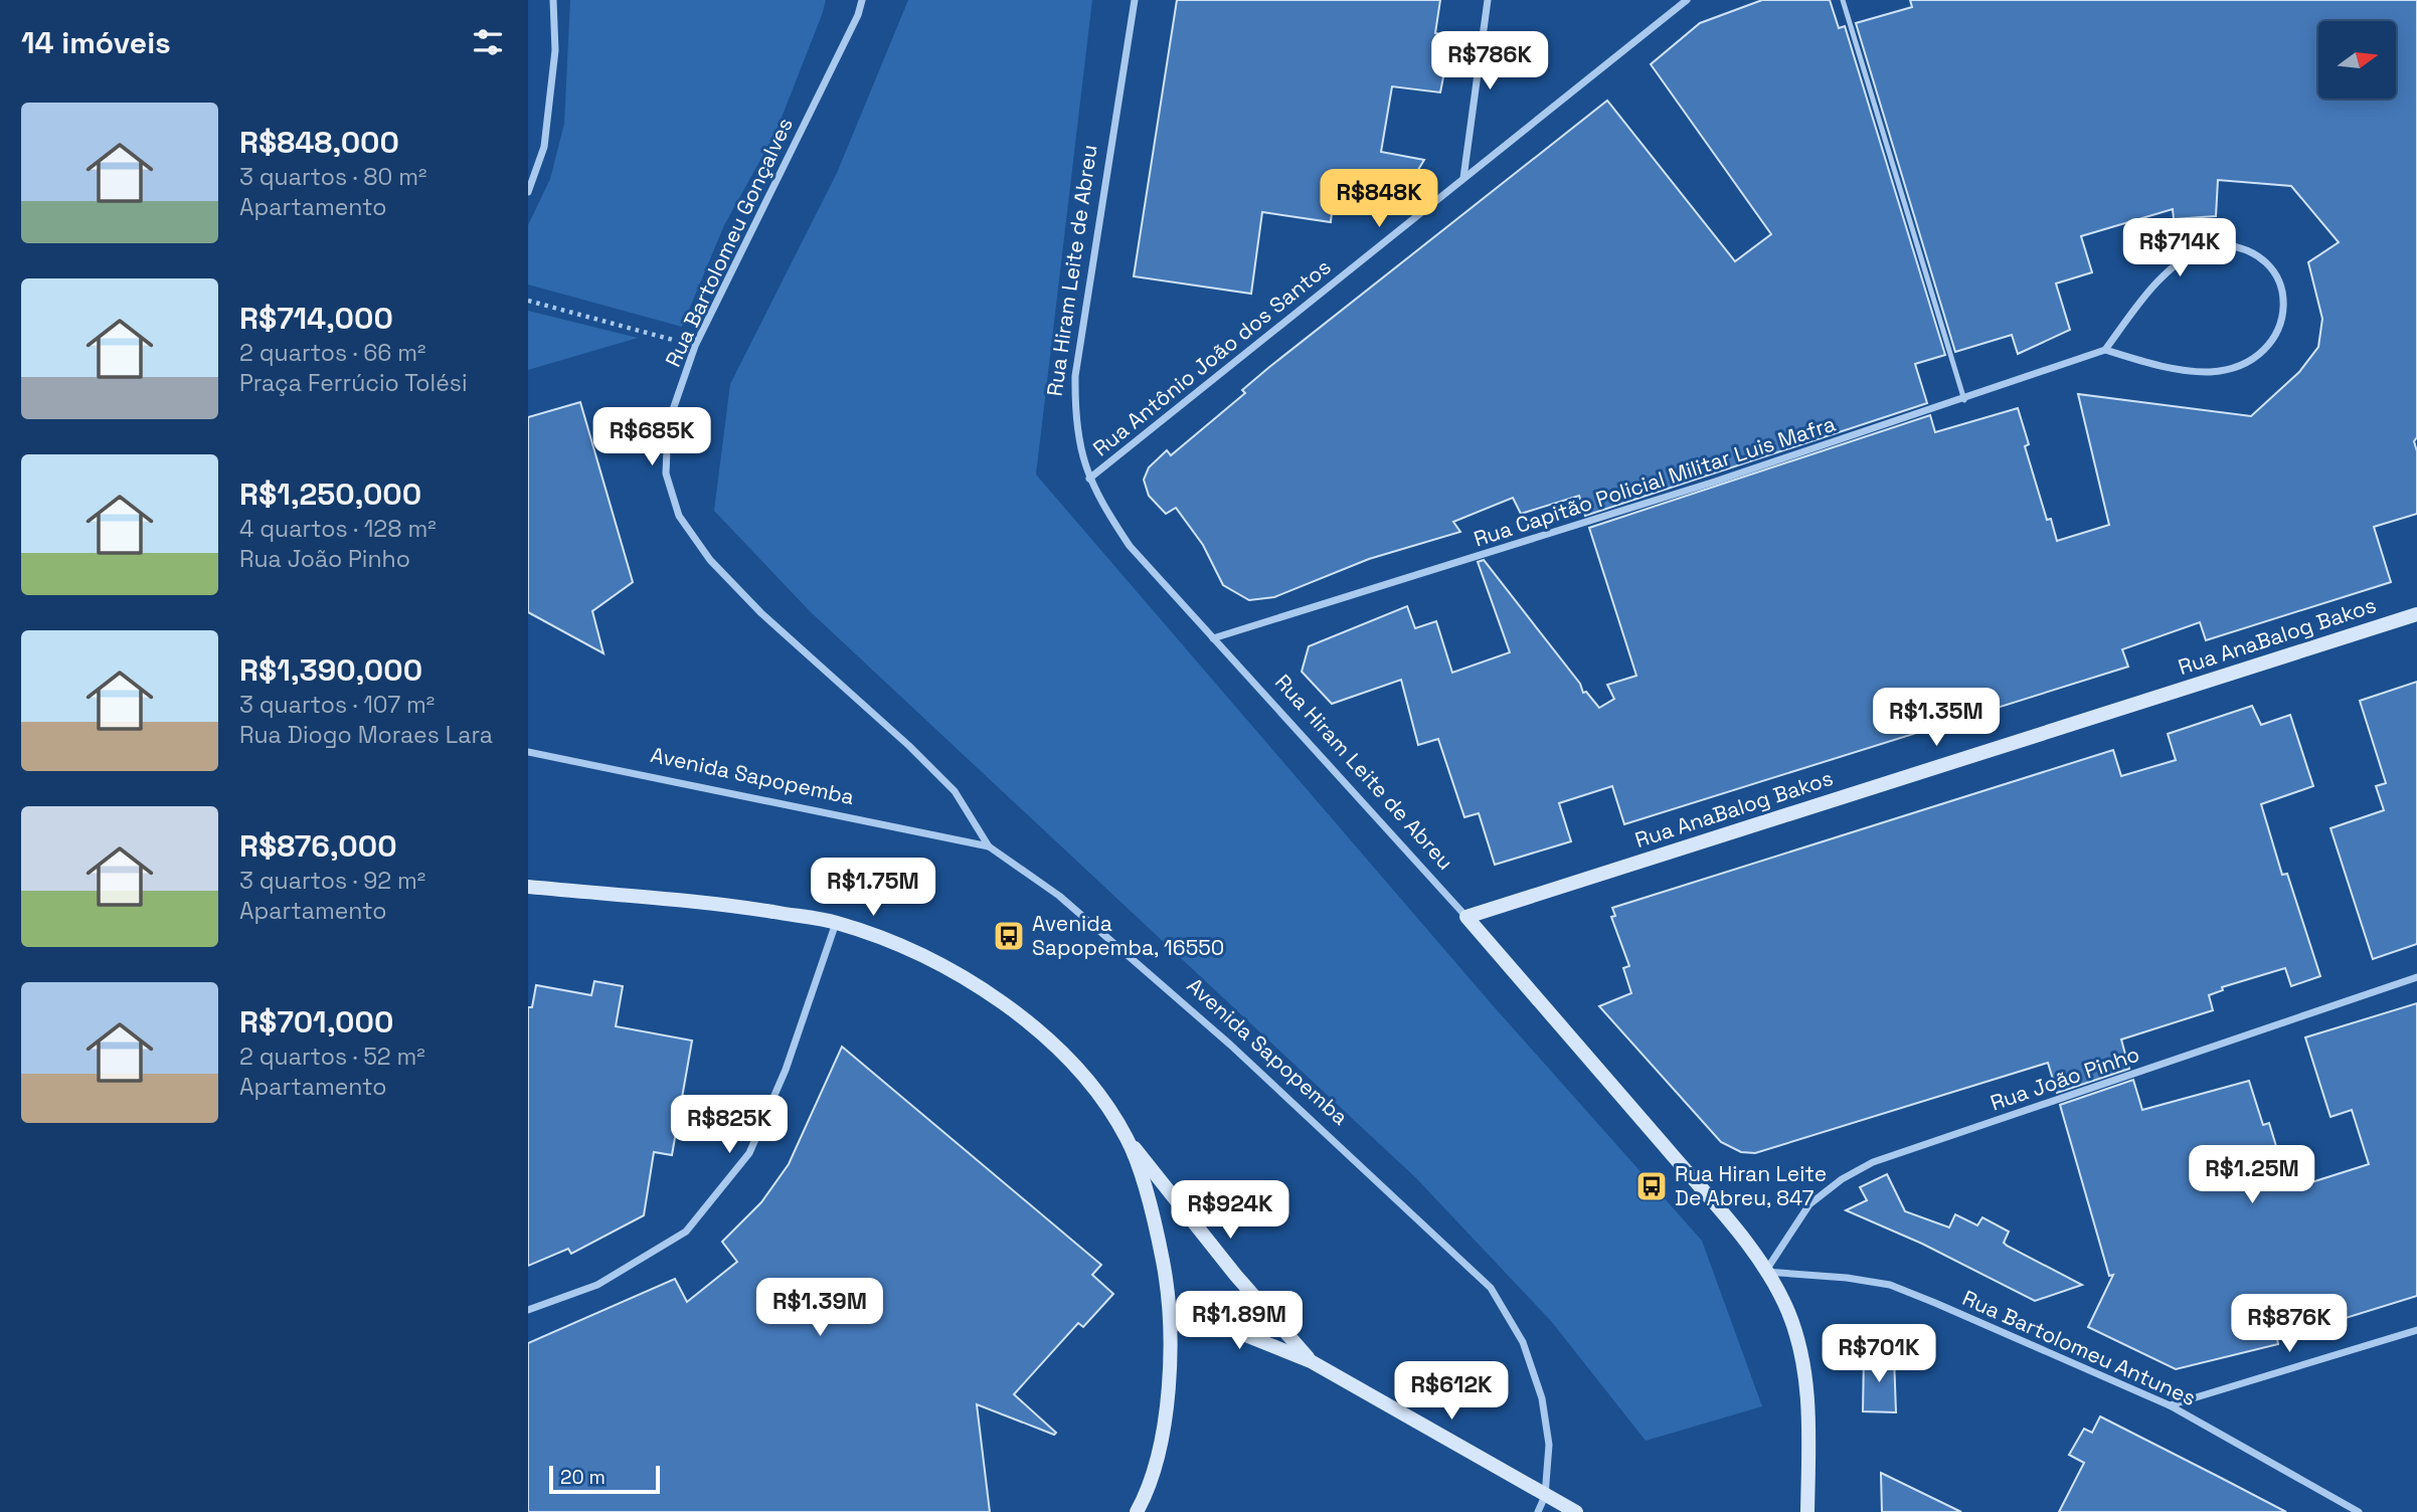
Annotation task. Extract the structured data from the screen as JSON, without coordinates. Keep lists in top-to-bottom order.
{
  "streets": {
    "main road": ["Rua Hiram Leite de Abreu", "Rua AnaBalog Bakos"],
    "street": [
      "Rua Bartolomeu Gonçalves",
      "Rua Antônio João dos Santos",
      "Rua Capitão Policial Militar Luis Mafra",
      "Avenida Sapopemba",
      "Rua João Pinho",
      "Rua Bartolomeu Antunes"
    ]
  },
  "crossings": [
    ["Rua Bartolomeu Gonçalves", "Avenida Sapopemba"],
    ["Rua Hiram Leite de Abreu", "Rua Antônio João dos Santos"],
    ["Rua Hiram Leite de Abreu", "Rua Capitão Policial Militar Luis Mafra"],
    ["Rua Hiram Leite de Abreu", "Rua AnaBalog Bakos"],
    ["Rua Hiram Leite de Abreu", "Rua João Pinho"],
    ["Rua Hiram Leite de Abreu", "Rua Bartolomeu Antunes"],
    ["Rua João Pinho", "Rua Bartolomeu Antunes"]
  ],
  "places": {
    "bus stop": ["Avenida Sapopemba, 16550", "Rua Hiran Leite De Abreu, 847"]
  },
  "scale_bar": "20 m",
  "north": "right",
  "page": {
    "heading": "14 imóveis",
    "price": [
      "R$786K",
      "R$848K",
      "R$714K",
      "R$685K",
      "R$1.35M",
      "R$1.75M",
      "R$825K",
      "R$1.25M",
      "R$924K",
      "R$1.39M",
      "R$1.89M",
      "R$876K",
      "R$701K",
      "R$612K"
    ],
    "list": [
      {
        "name": "R$848,000",
        "note": "3 quartos · 80 m² · Apartamento"
      },
      {
        "name": "R$714,000",
        "note": "2 quartos · 66 m² · Praça Ferrúcio Tolési"
      },
      {
        "name": "R$1,250,000",
        "note": "4 quartos · 128 m² · Rua João Pinho"
      },
      {
        "name": "R$1,390,000",
        "note": "3 quartos · 107 m² · Rua Diogo Moraes Lara"
      },
      {
        "name": "R$876,000",
        "note": "3 quartos · 92 m² · Apartamento"
      },
      {
        "name": "R$701,000",
        "note": "2 quartos · 52 m² · Apartamento"
      }
    ],
    "scale": "20 m"
  }
}
